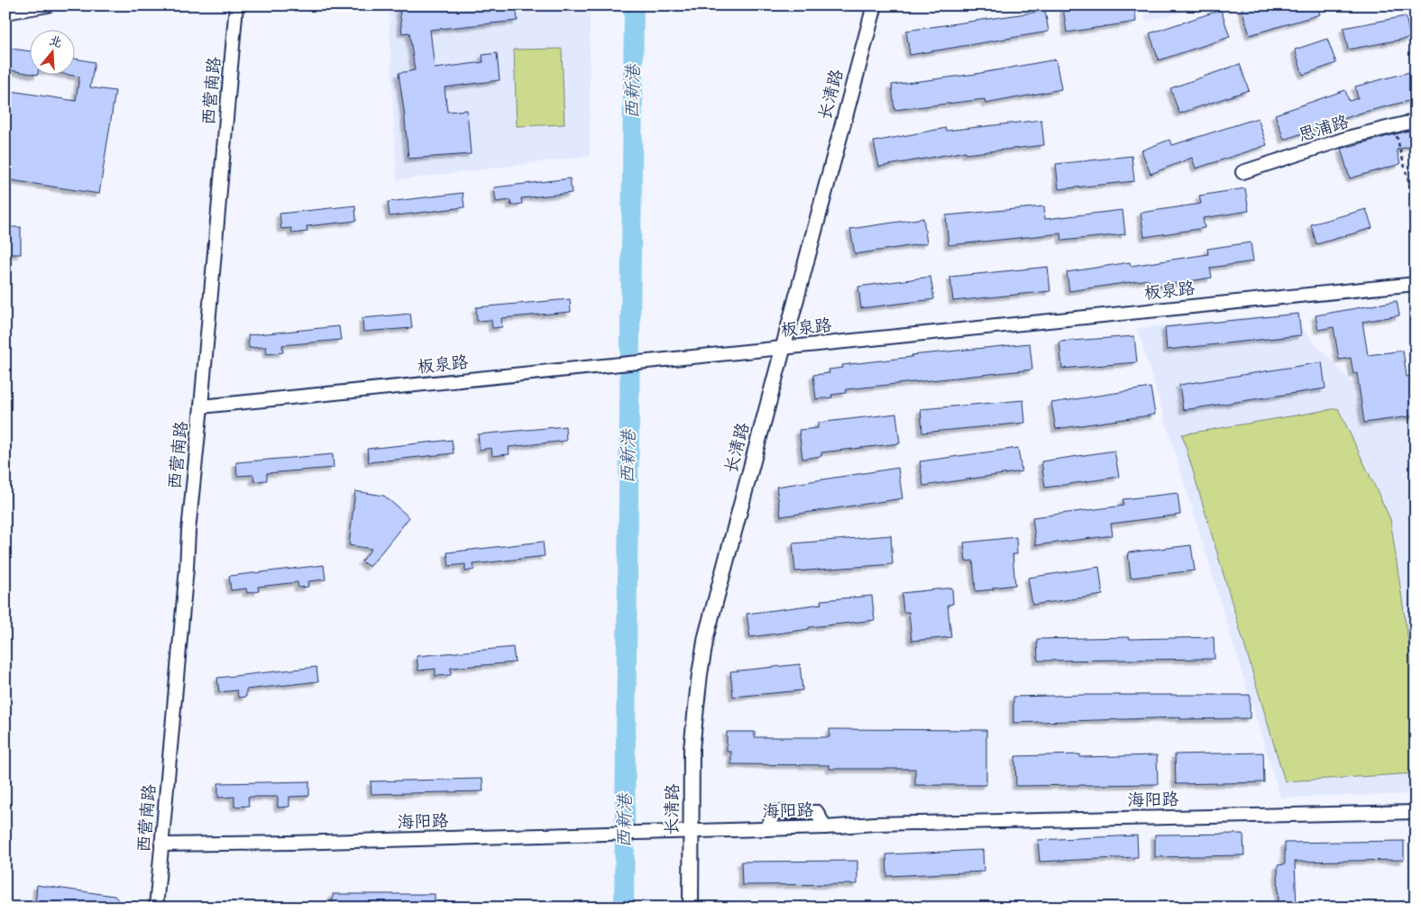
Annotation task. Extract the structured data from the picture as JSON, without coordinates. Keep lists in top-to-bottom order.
{
  "streets": {
    "main road": ["长清路"],
    "street": [
      "西营南路",
      "思浦路",
      "板泉路",
      "海阳路"
    ]
  },
  "crossings": [
    ["西营南路", "板泉路"],
    ["西营南路", "海阳路"],
    ["长清路", "板泉路"],
    ["长清路", "海阳路"]
  ],
  "water": ["西新港"],
  "north": "top"
}
